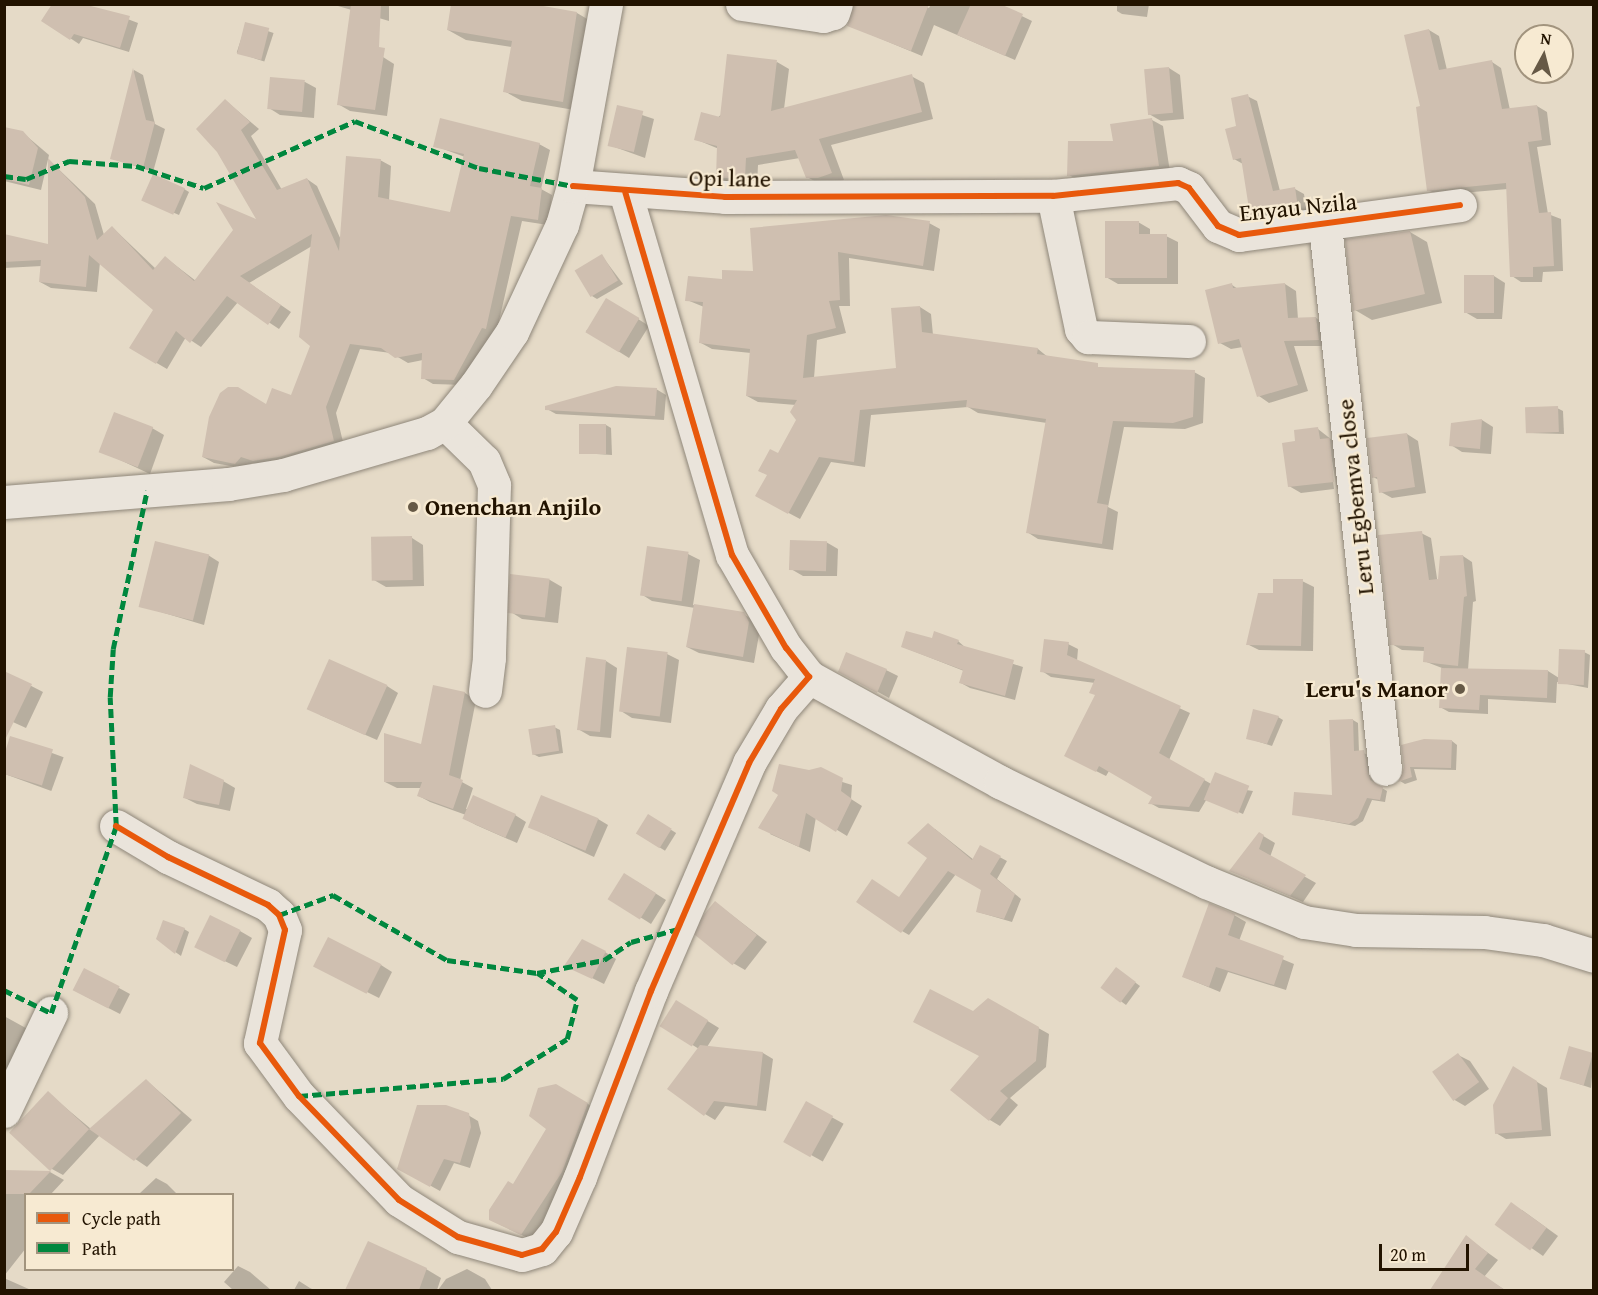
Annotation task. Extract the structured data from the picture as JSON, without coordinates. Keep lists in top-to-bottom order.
{
  "streets": {
    "street": ["Opi lane", "Enyau Nzila", "Leru Egbemva close"]
  },
  "crossings": [
    ["Opi lane", "Enyau Nzila"],
    ["Enyau Nzila", "Leru Egbemva close"]
  ],
  "places": ["Onenchan Anjilo", "Leru's Manor"],
  "legend": ["Cycle path", "Path"],
  "scale_bar": "20 m",
  "north": "top"
}
